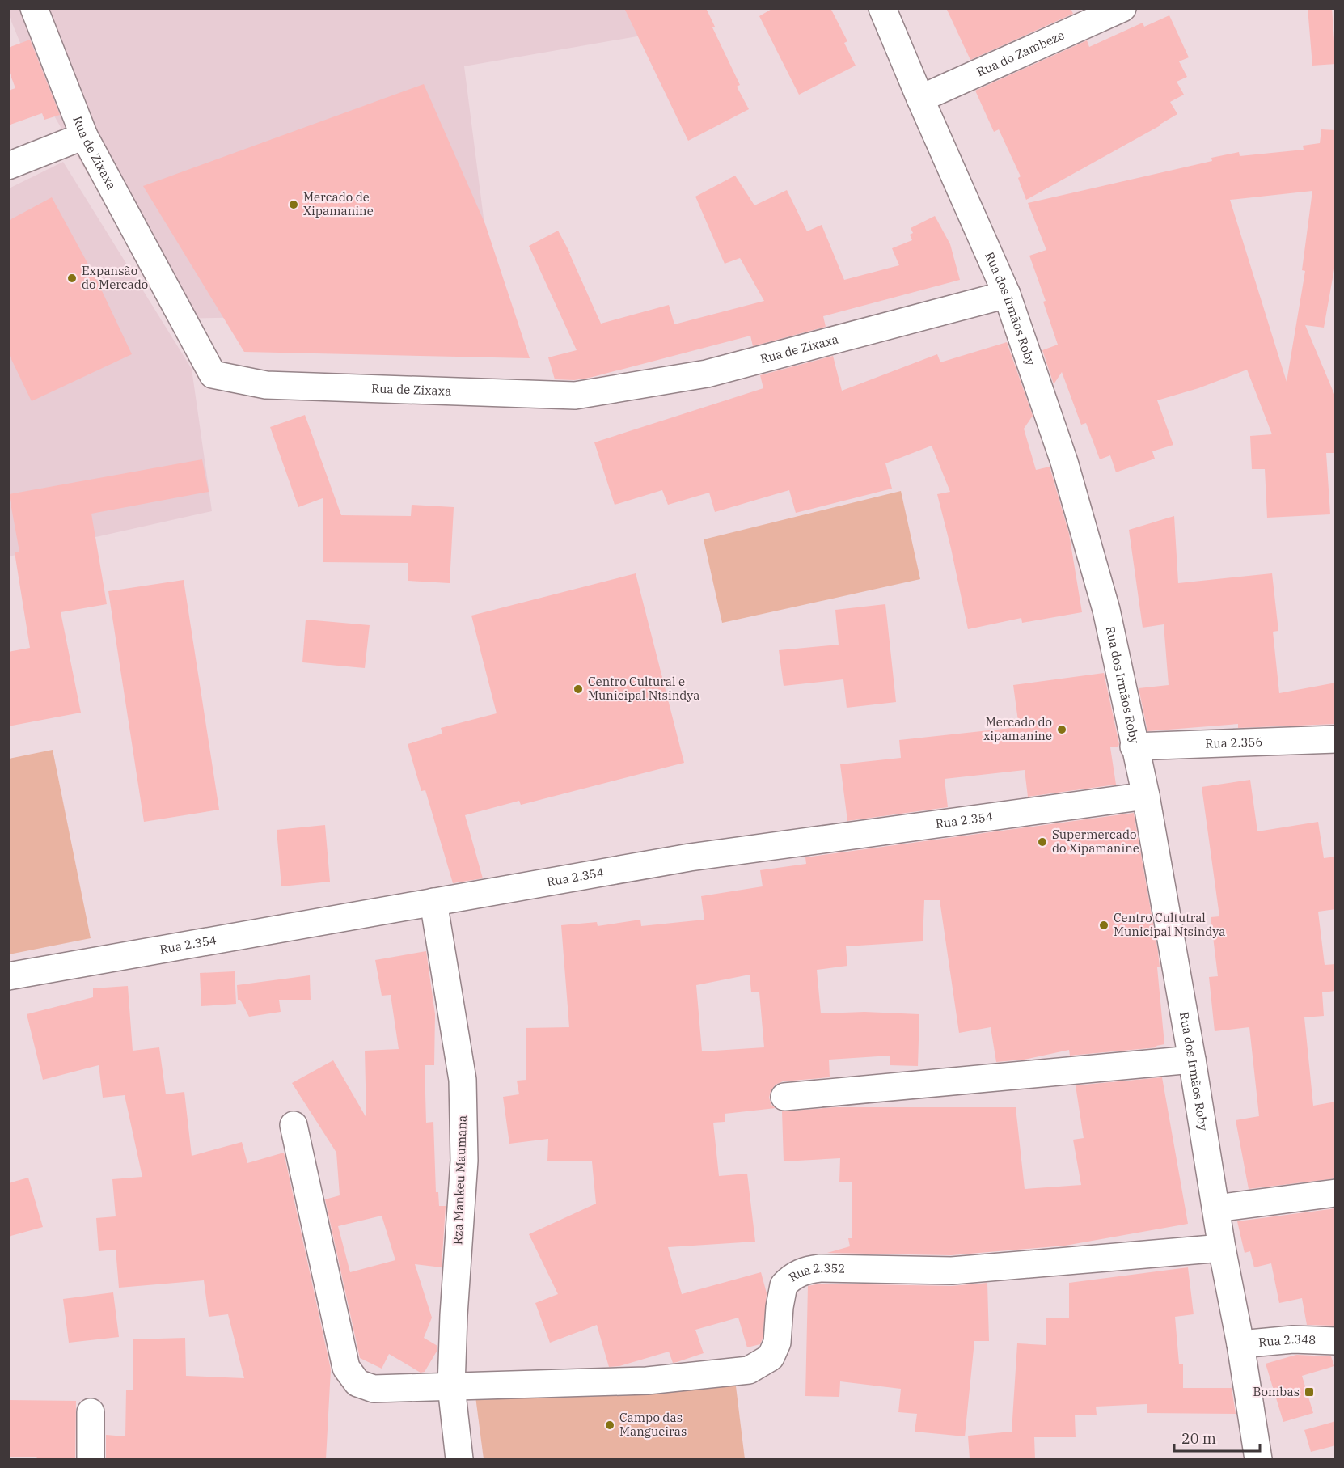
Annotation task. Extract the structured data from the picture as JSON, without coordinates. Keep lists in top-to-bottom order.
{
  "streets": {
    "street": [
      "Rua do Zambeze",
      "Rua de Zixaxa",
      "Rua dos Irmãos Roby",
      "Rua 2.356",
      "Rua 2.354",
      "Rza Mankeu Maumana",
      "Rua 2.352",
      "Rua 2.348"
    ]
  },
  "crossings": [
    ["Rua do Zambeze", "Rua dos Irmãos Roby"],
    ["Rua de Zixaxa", "Rua dos Irmãos Roby"],
    ["Rua dos Irmãos Roby", "Rua 2.356"],
    ["Rua dos Irmãos Roby", "Rua 2.354"],
    ["Rua dos Irmãos Roby", "Rua 2.352"],
    ["Rua dos Irmãos Roby", "Rua 2.348"],
    ["Rua 2.354", "Rza Mankeu Maumana"],
    ["Rza Mankeu Maumana", "Rua 2.352"]
  ],
  "places": {
    "other": [
      "Mercado de Xipamanine",
      "Expansão do Mercado",
      "Centro Cultural e Municipal Ntsindya",
      "Mercado do xipamanine",
      "Supermercado do Xipamanine",
      "Centro Cultutral Municipal Ntsindya",
      "Campo das Mangueiras"
    ],
    "transit": ["Bombas"]
  },
  "scale_bar": "20 m"
}
